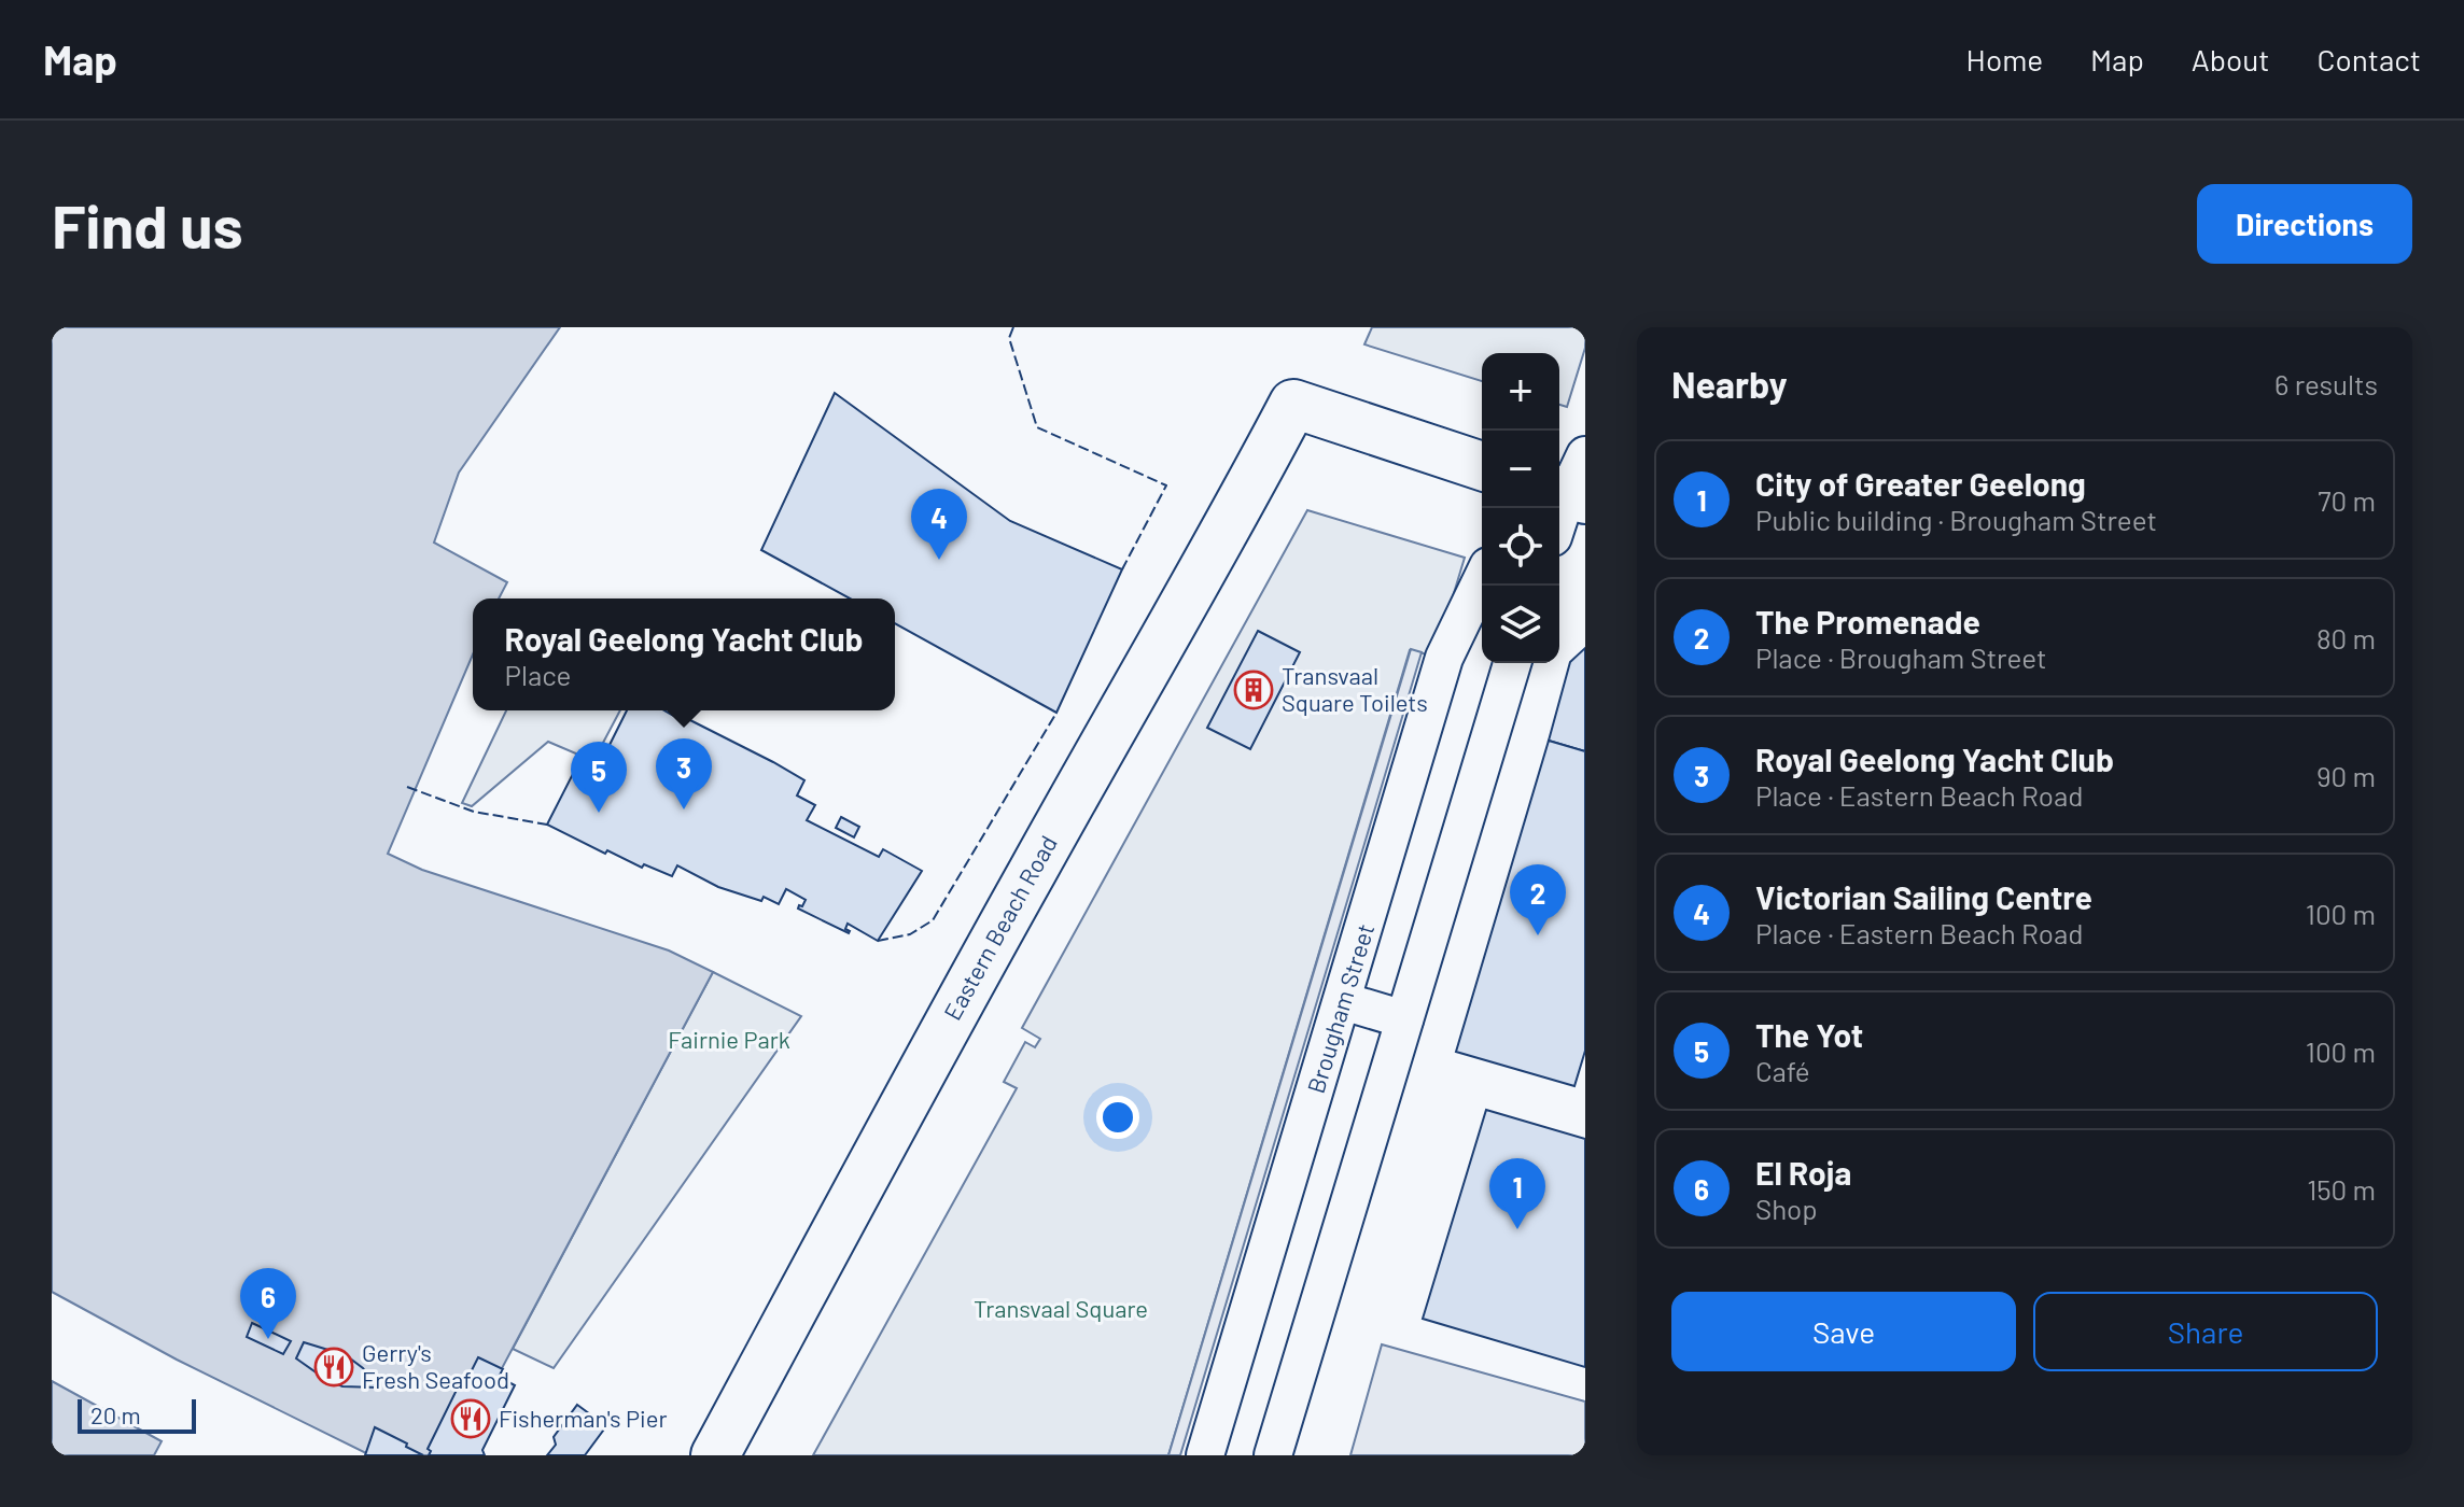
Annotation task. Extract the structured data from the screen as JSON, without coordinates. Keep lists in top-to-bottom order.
{
  "streets": {
    "street": ["Eastern Beach Road", "Brougham Street"]
  },
  "parks": ["Fairnie Park", "Transvaal Square"],
  "places": {
    "building": ["Transvaal Square Toilets"],
    "restaurant": ["Gerry's Fresh Seafood", "Fisherman's Pier"]
  },
  "scale_bar": "20 m",
  "page": {
    "header": "Map",
    "nav": [
      "Home",
      "Map",
      "About",
      "Contact"
    ],
    "buttons": [
      "Directions",
      ["Save", "Share"]
    ],
    "title": "Find us",
    "heading": ["Nearby", "6 results"],
    "map_buttons": ["+", "−"],
    "list": [
      {
        "mark": "1",
        "name": "City of Greater Geelong",
        "note": "Public building · Brougham Street",
        "value": "70 m"
      },
      {
        "mark": "2",
        "name": "The Promenade",
        "note": "Place · Brougham Street",
        "value": "80 m"
      },
      {
        "mark": "3",
        "name": "Royal Geelong Yacht Club",
        "note": "Place · Eastern Beach Road",
        "value": "90 m"
      },
      {
        "mark": "4",
        "name": "Victorian Sailing Centre",
        "note": "Place · Eastern Beach Road",
        "value": "100 m"
      },
      {
        "mark": "5",
        "name": "The Yot",
        "note": "Café",
        "value": "100 m"
      },
      {
        "mark": "6",
        "name": "El Roja",
        "note": "Shop",
        "value": "150 m"
      }
    ],
    "pins": [
      "4",
      "3",
      "5",
      "2",
      "1",
      "6"
    ],
    "popup": ["Royal Geelong Yacht Club", "Place"],
    "scale": "20 m"
  }
}
